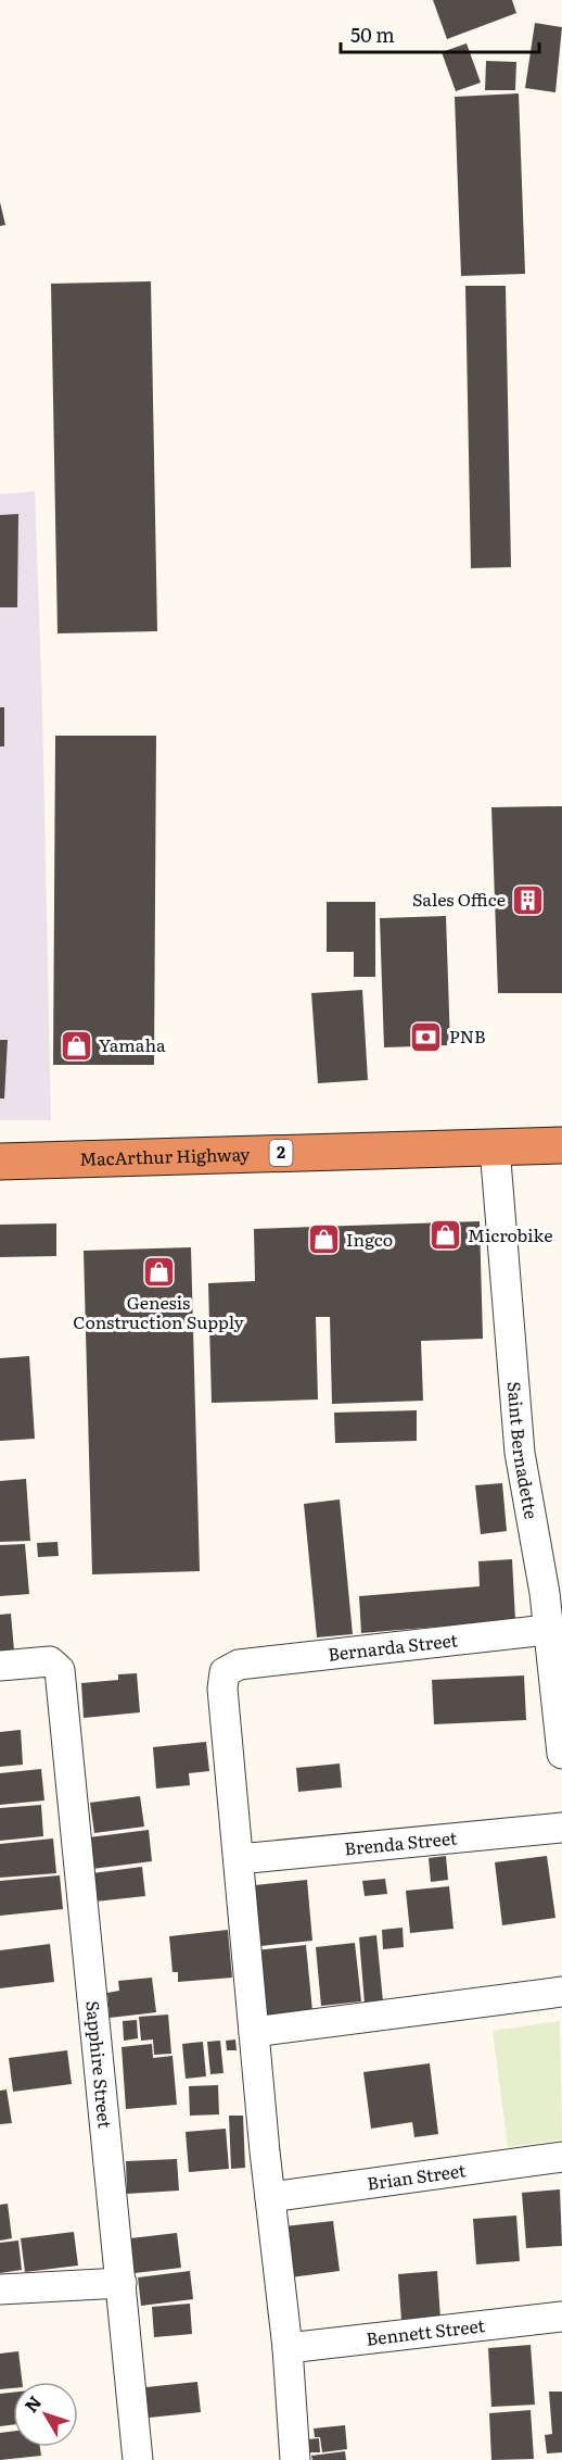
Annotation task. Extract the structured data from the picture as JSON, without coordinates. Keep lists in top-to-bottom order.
{
  "streets": {
    "highway": ["2", "MacArthur Highway"],
    "street": [
      "Saint Bernadette",
      "Bernarda Street",
      "Brenda Street",
      "Sapphire Street",
      "Brian Street",
      "Bennett Street"
    ]
  },
  "crossings": [
    ["MacArthur Highway", "Saint Bernadette"],
    ["Saint Bernadette", "Bernarda Street"],
    ["Bernarda Street", "Brenda Street"]
  ],
  "places": {
    "building": ["Sales Office"],
    "bank": ["PNB"],
    "shop": [
      "Yamaha",
      "Microbike",
      "Ingco",
      "Genesis Construction Supply"
    ]
  },
  "scale_bar": "50 m",
  "north": "top left"
}
